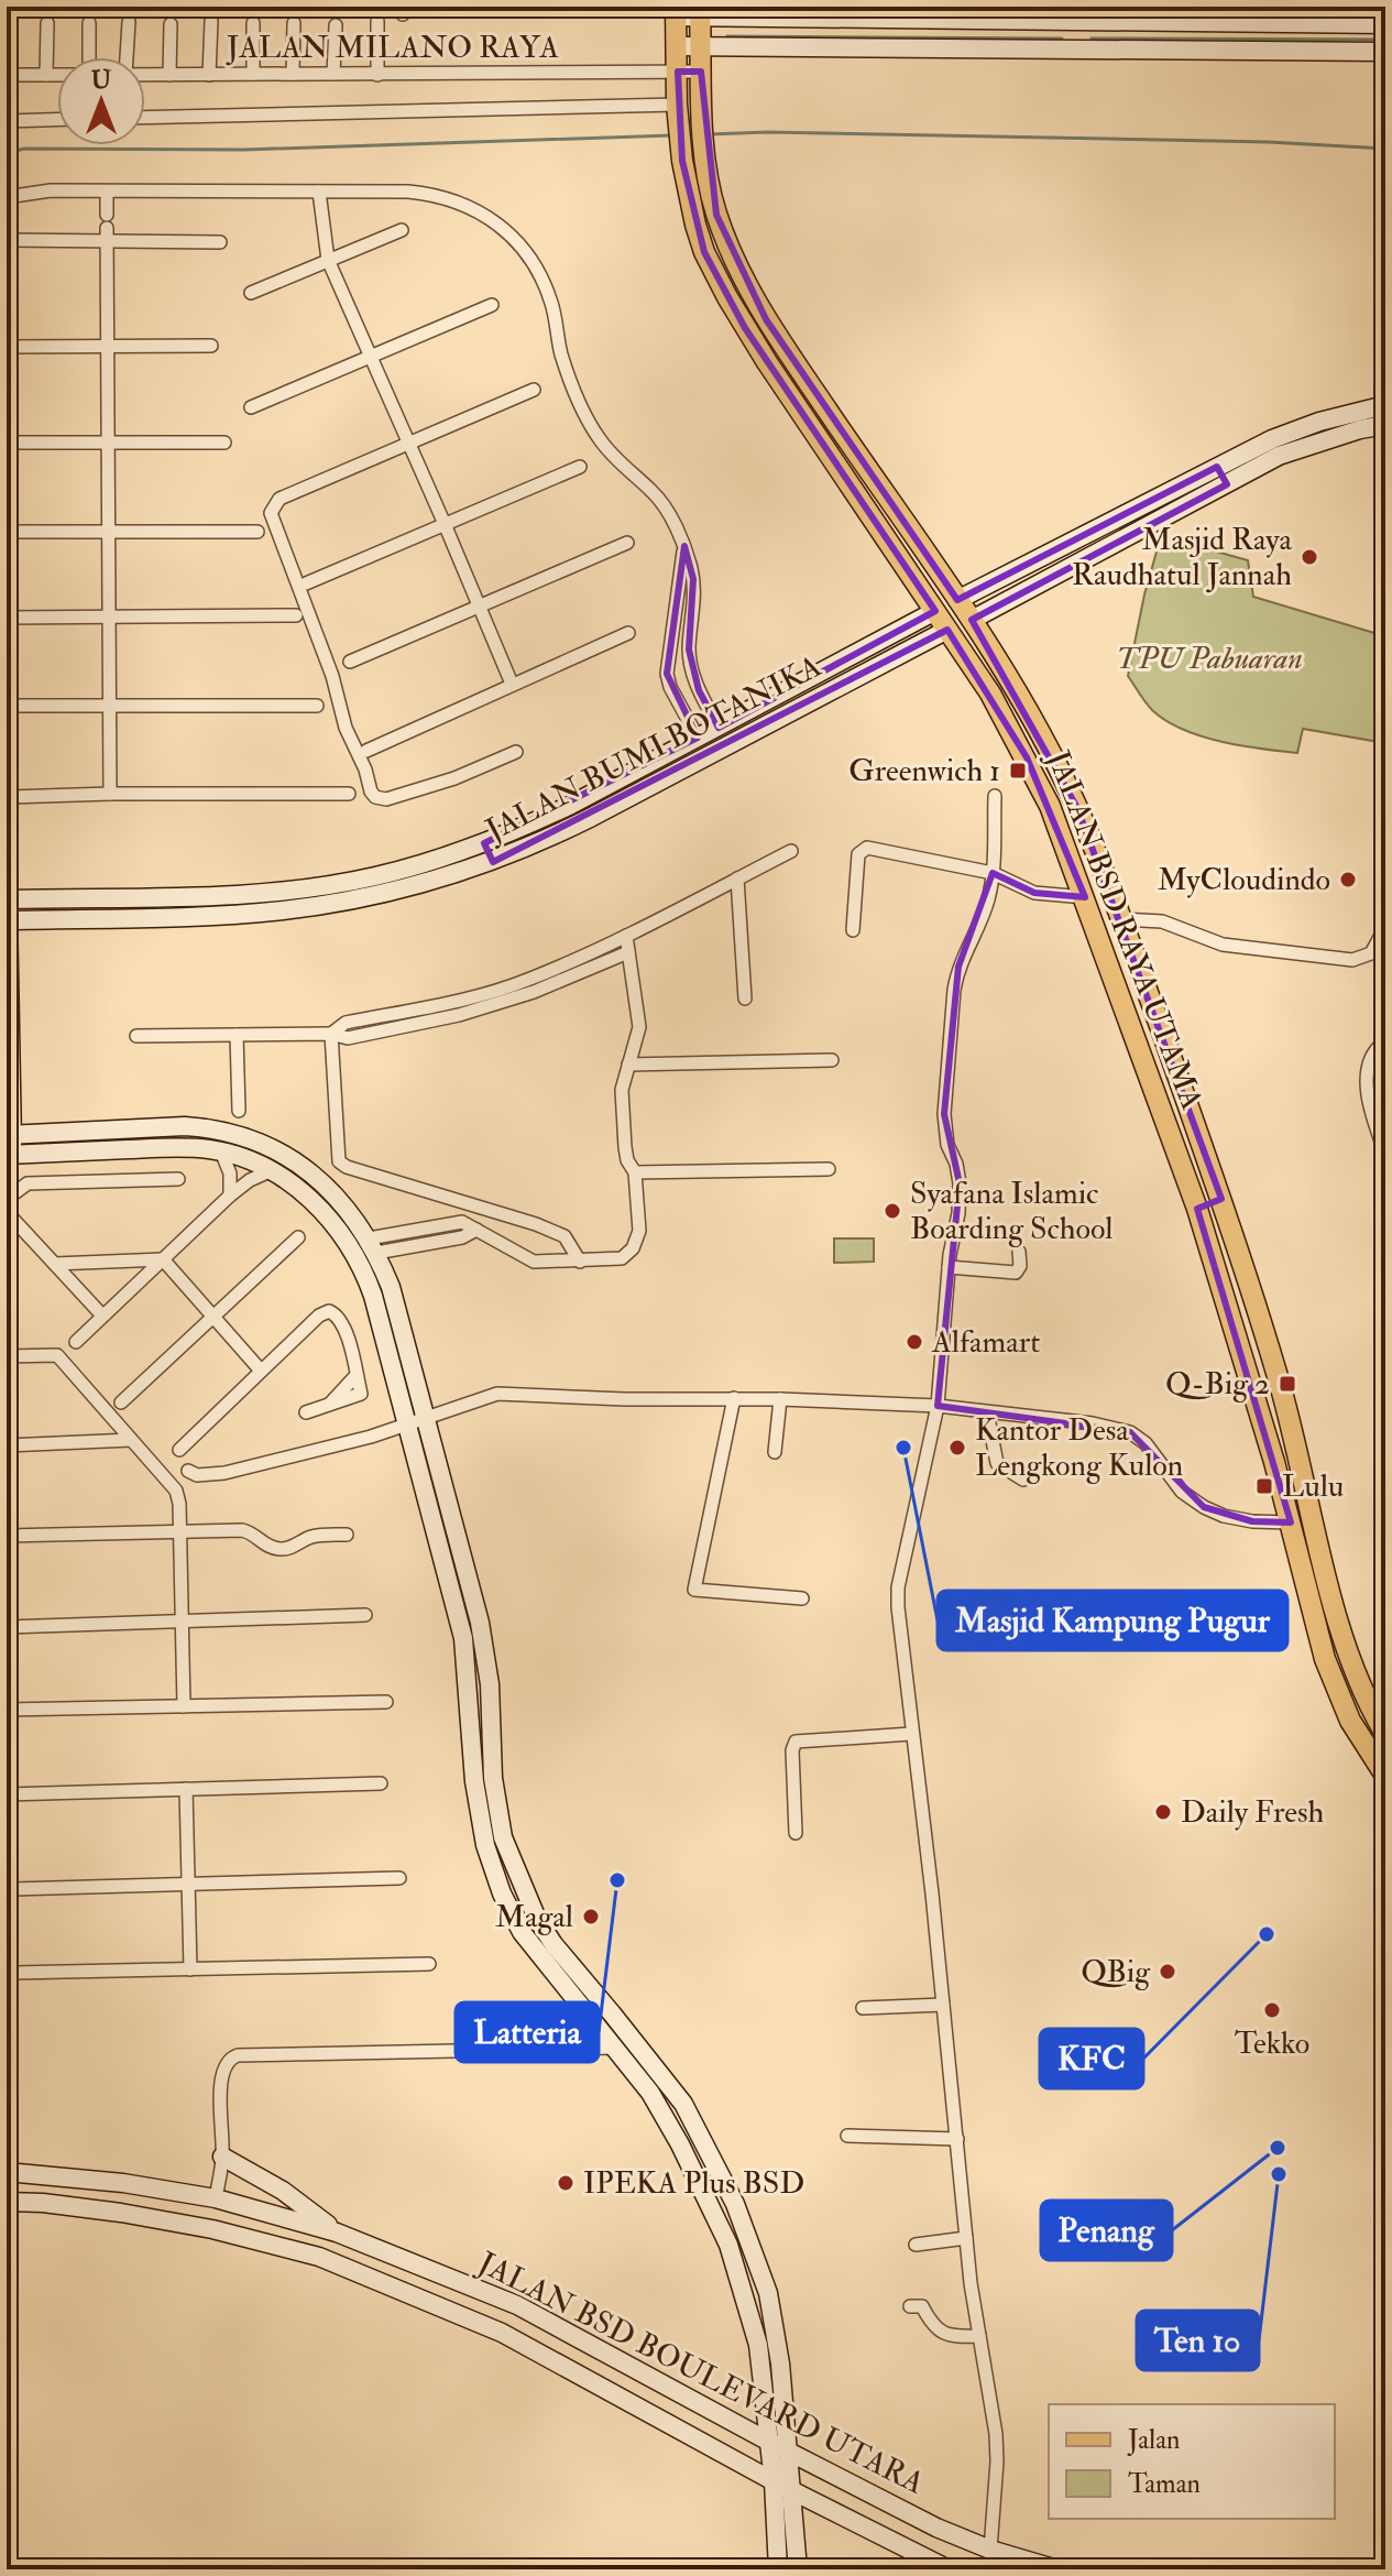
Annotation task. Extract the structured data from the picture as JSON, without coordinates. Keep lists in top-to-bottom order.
{
  "streets": {
    "main road": ["JALAN BUMI BOTANIKA", "JALAN BSD RAYA UTAMA", "JALAN BSD BOULEVARD UTARA"],
    "street": ["JALAN MILANO RAYA"]
  },
  "crossings": [
    ["JALAN MILANO RAYA", "JALAN BSD RAYA UTAMA"],
    ["JALAN BUMI BOTANIKA", "JALAN BSD RAYA UTAMA"]
  ],
  "parks": ["TPU Pabuaran"],
  "places": {
    "other": [
      "Masjid Raya Raudhatul Jannah",
      "MyCloudindo",
      "Syafana Islamic Boarding School",
      "Alfamart",
      "Masjid Kampung Pugur",
      "Kantor Desa Lengkong Kulon",
      "Daily Fresh",
      "Latteria",
      "Magal",
      "KFC",
      "QBig",
      "Tekko",
      "Penang",
      "Ten 10",
      "IPEKA Plus BSD"
    ],
    "transit": ["Greenwich 1", "Q-Big 2", "Lulu"]
  },
  "legend": ["Jalan", "Taman"],
  "north": "top"
}
